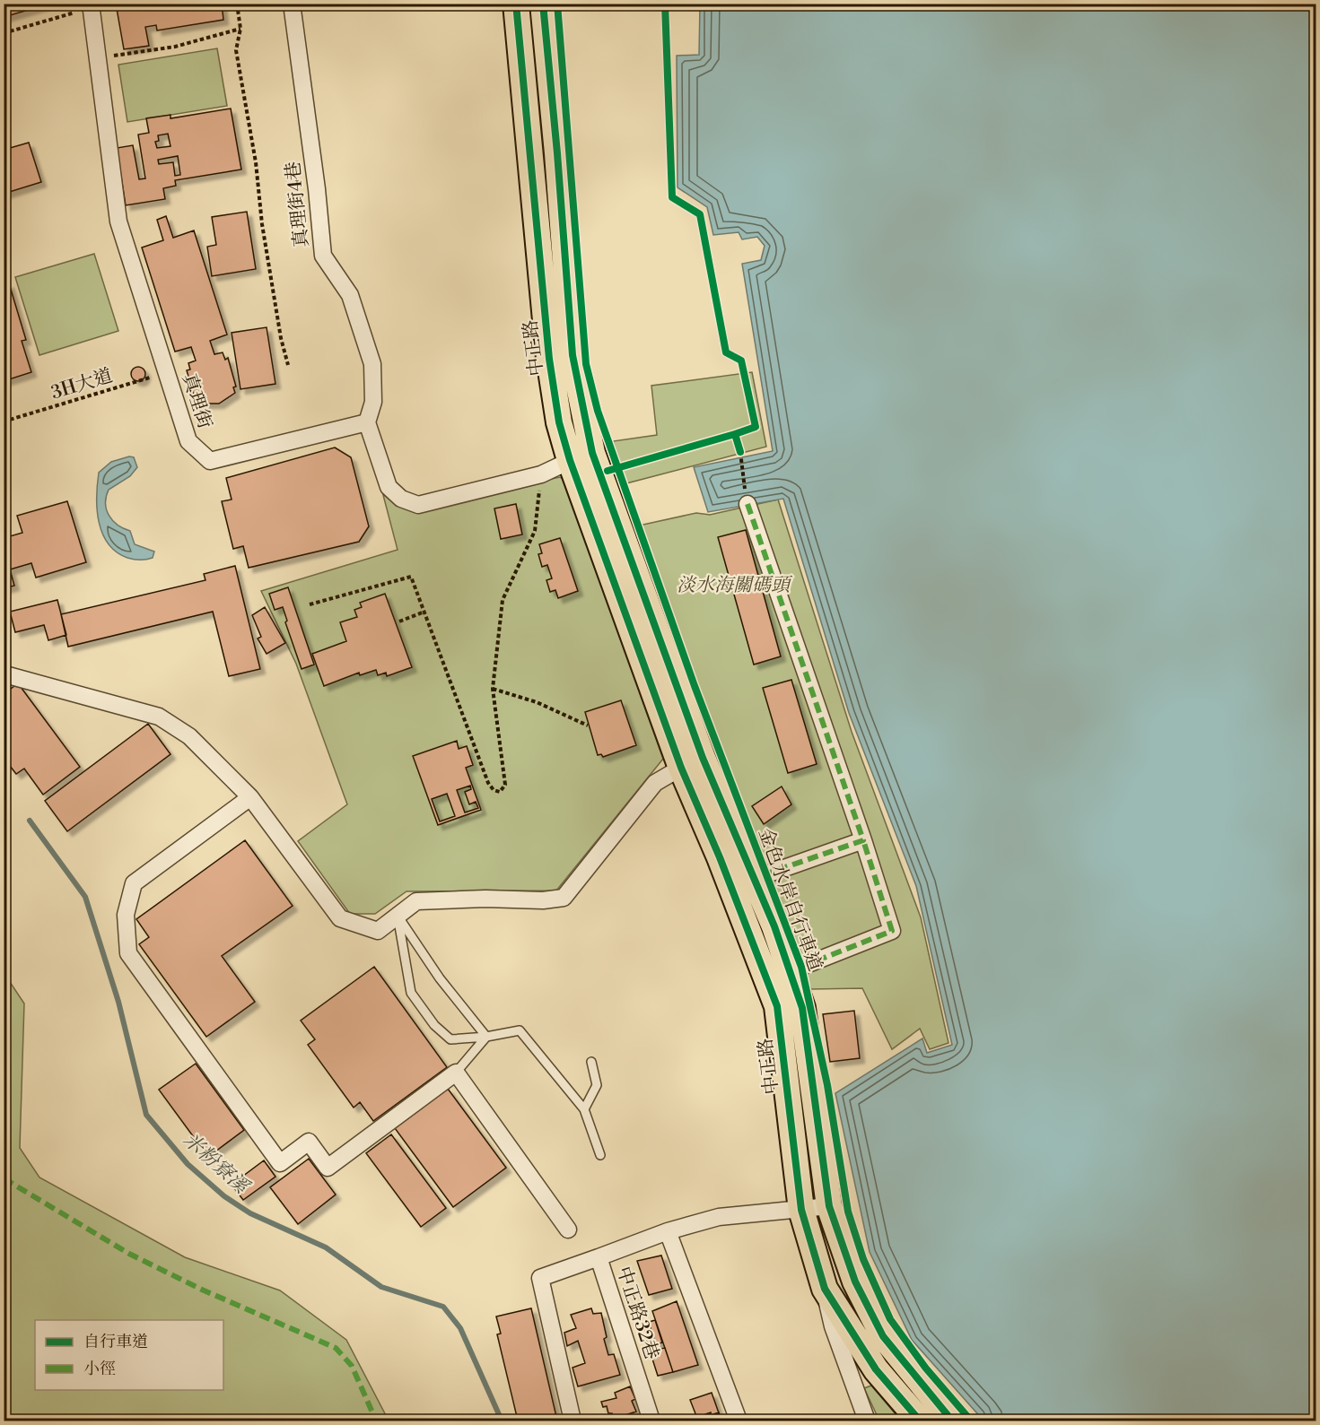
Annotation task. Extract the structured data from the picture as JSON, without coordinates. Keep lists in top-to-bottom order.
{
  "streets": {
    "main road": ["中正路"],
    "street": ["真理街4巷", "真理街", "中正路32巷"],
    "path": ["3H大道"],
    "cycle path": ["金色水岸自行車道"]
  },
  "crossings": [
    ["真理街4巷", "真理街"],
    ["中正路", "中正路32巷"],
    ["3H大道", "真理街"]
  ],
  "water": ["米粉寮溪"],
  "parks": ["淡水海關碼頭"],
  "legend": ["自行車道", "小徑"]
}
